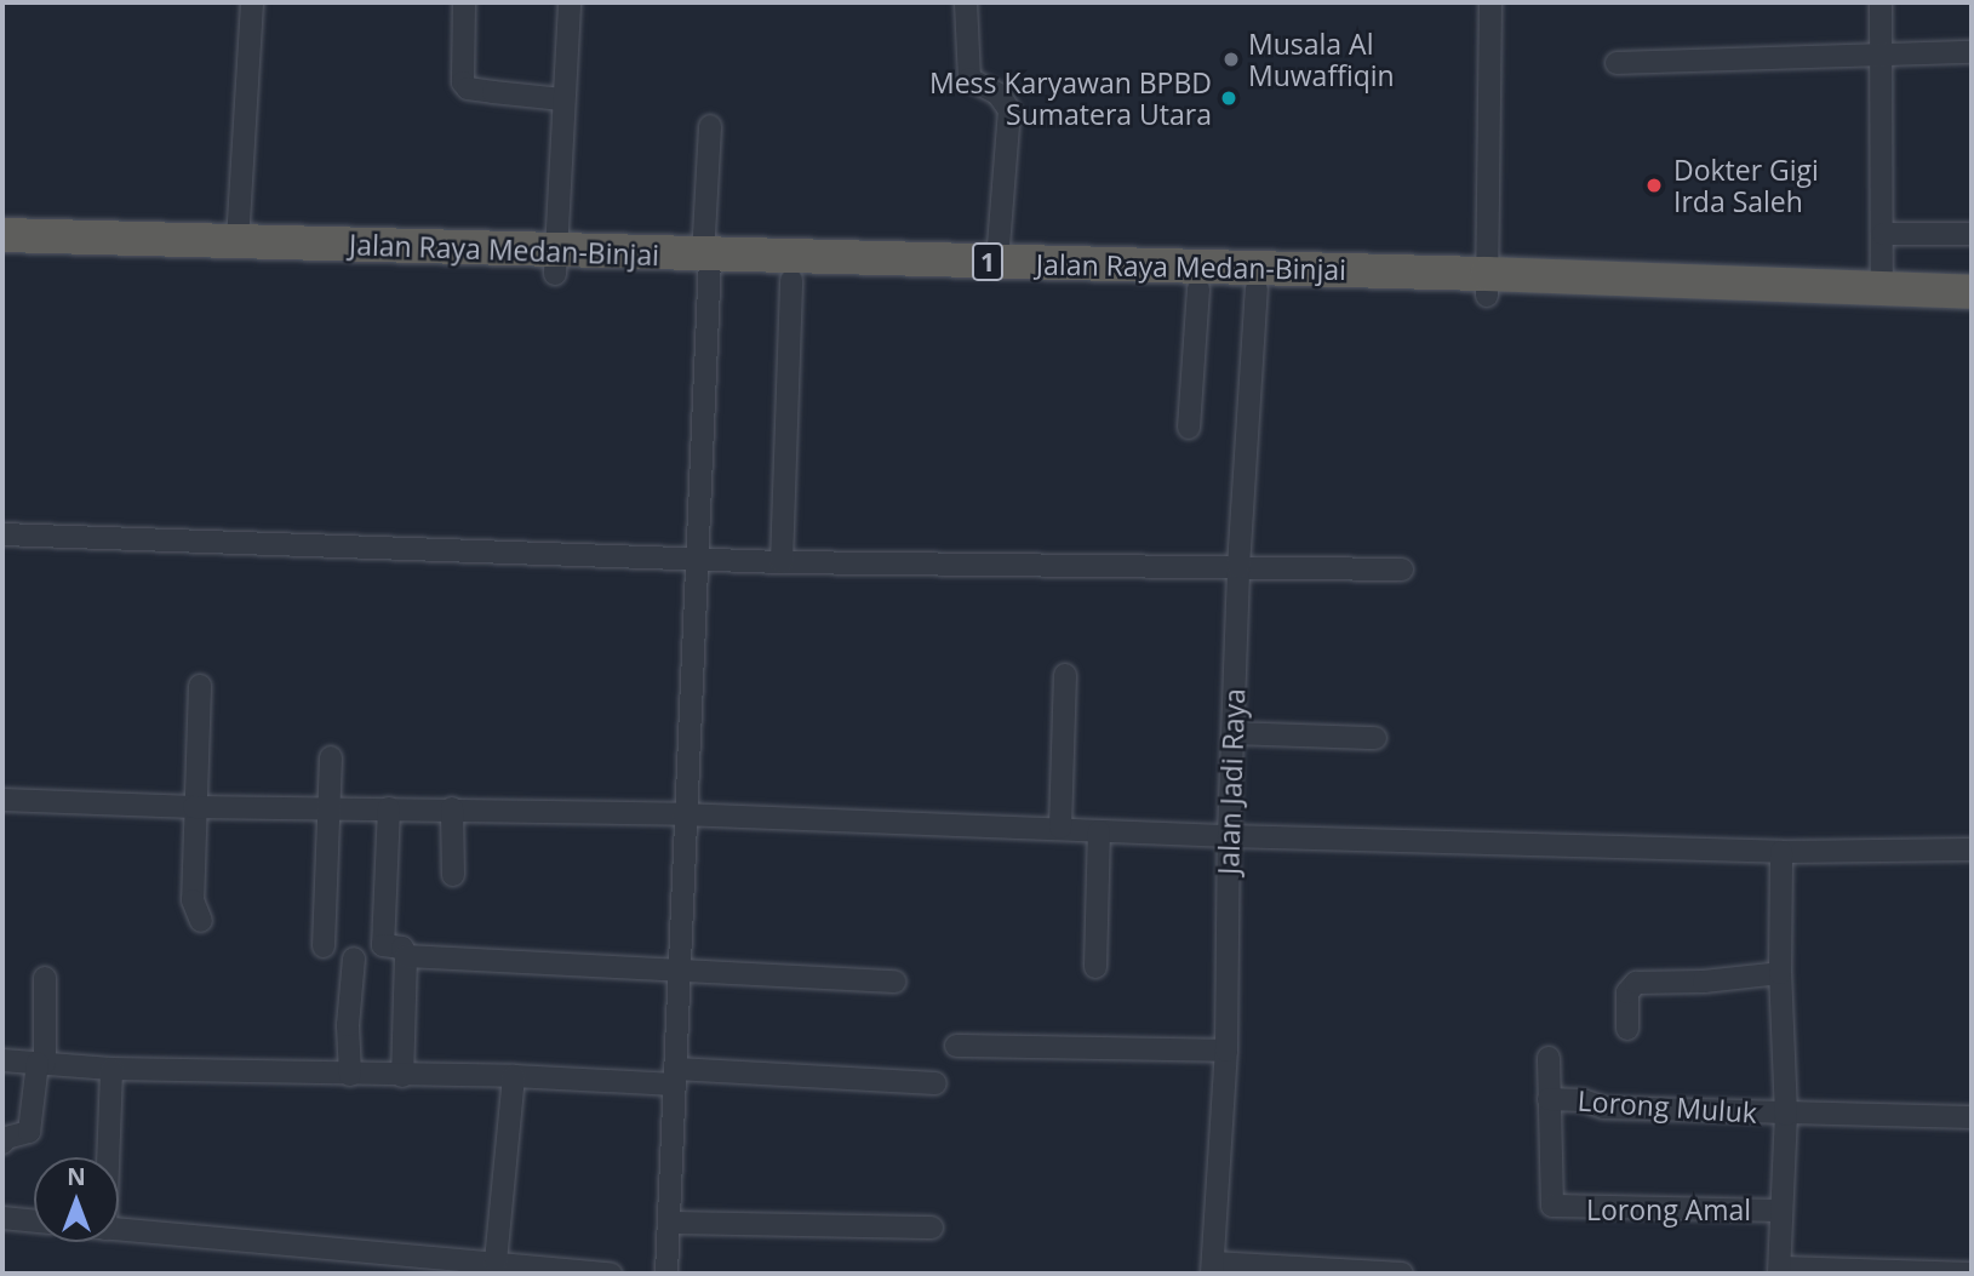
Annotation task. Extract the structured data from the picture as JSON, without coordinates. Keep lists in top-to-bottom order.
{
  "streets": {
    "highway": ["Jalan Raya Medan-Binjai", "1"],
    "street": ["Jalan Jadi Raya", "Lorong Muluk", "Lorong Amal"]
  },
  "crossings": [
    ["Jalan Raya Medan-Binjai", "Jalan Jadi Raya"],
    ["Lorong Muluk", "Lorong Amal"]
  ],
  "places": ["Musala Al Muwaffiqin", "Mess Karyawan BPBD Sumatera Utara", "Dokter Gigi Irda Saleh"],
  "north": "top"
}
